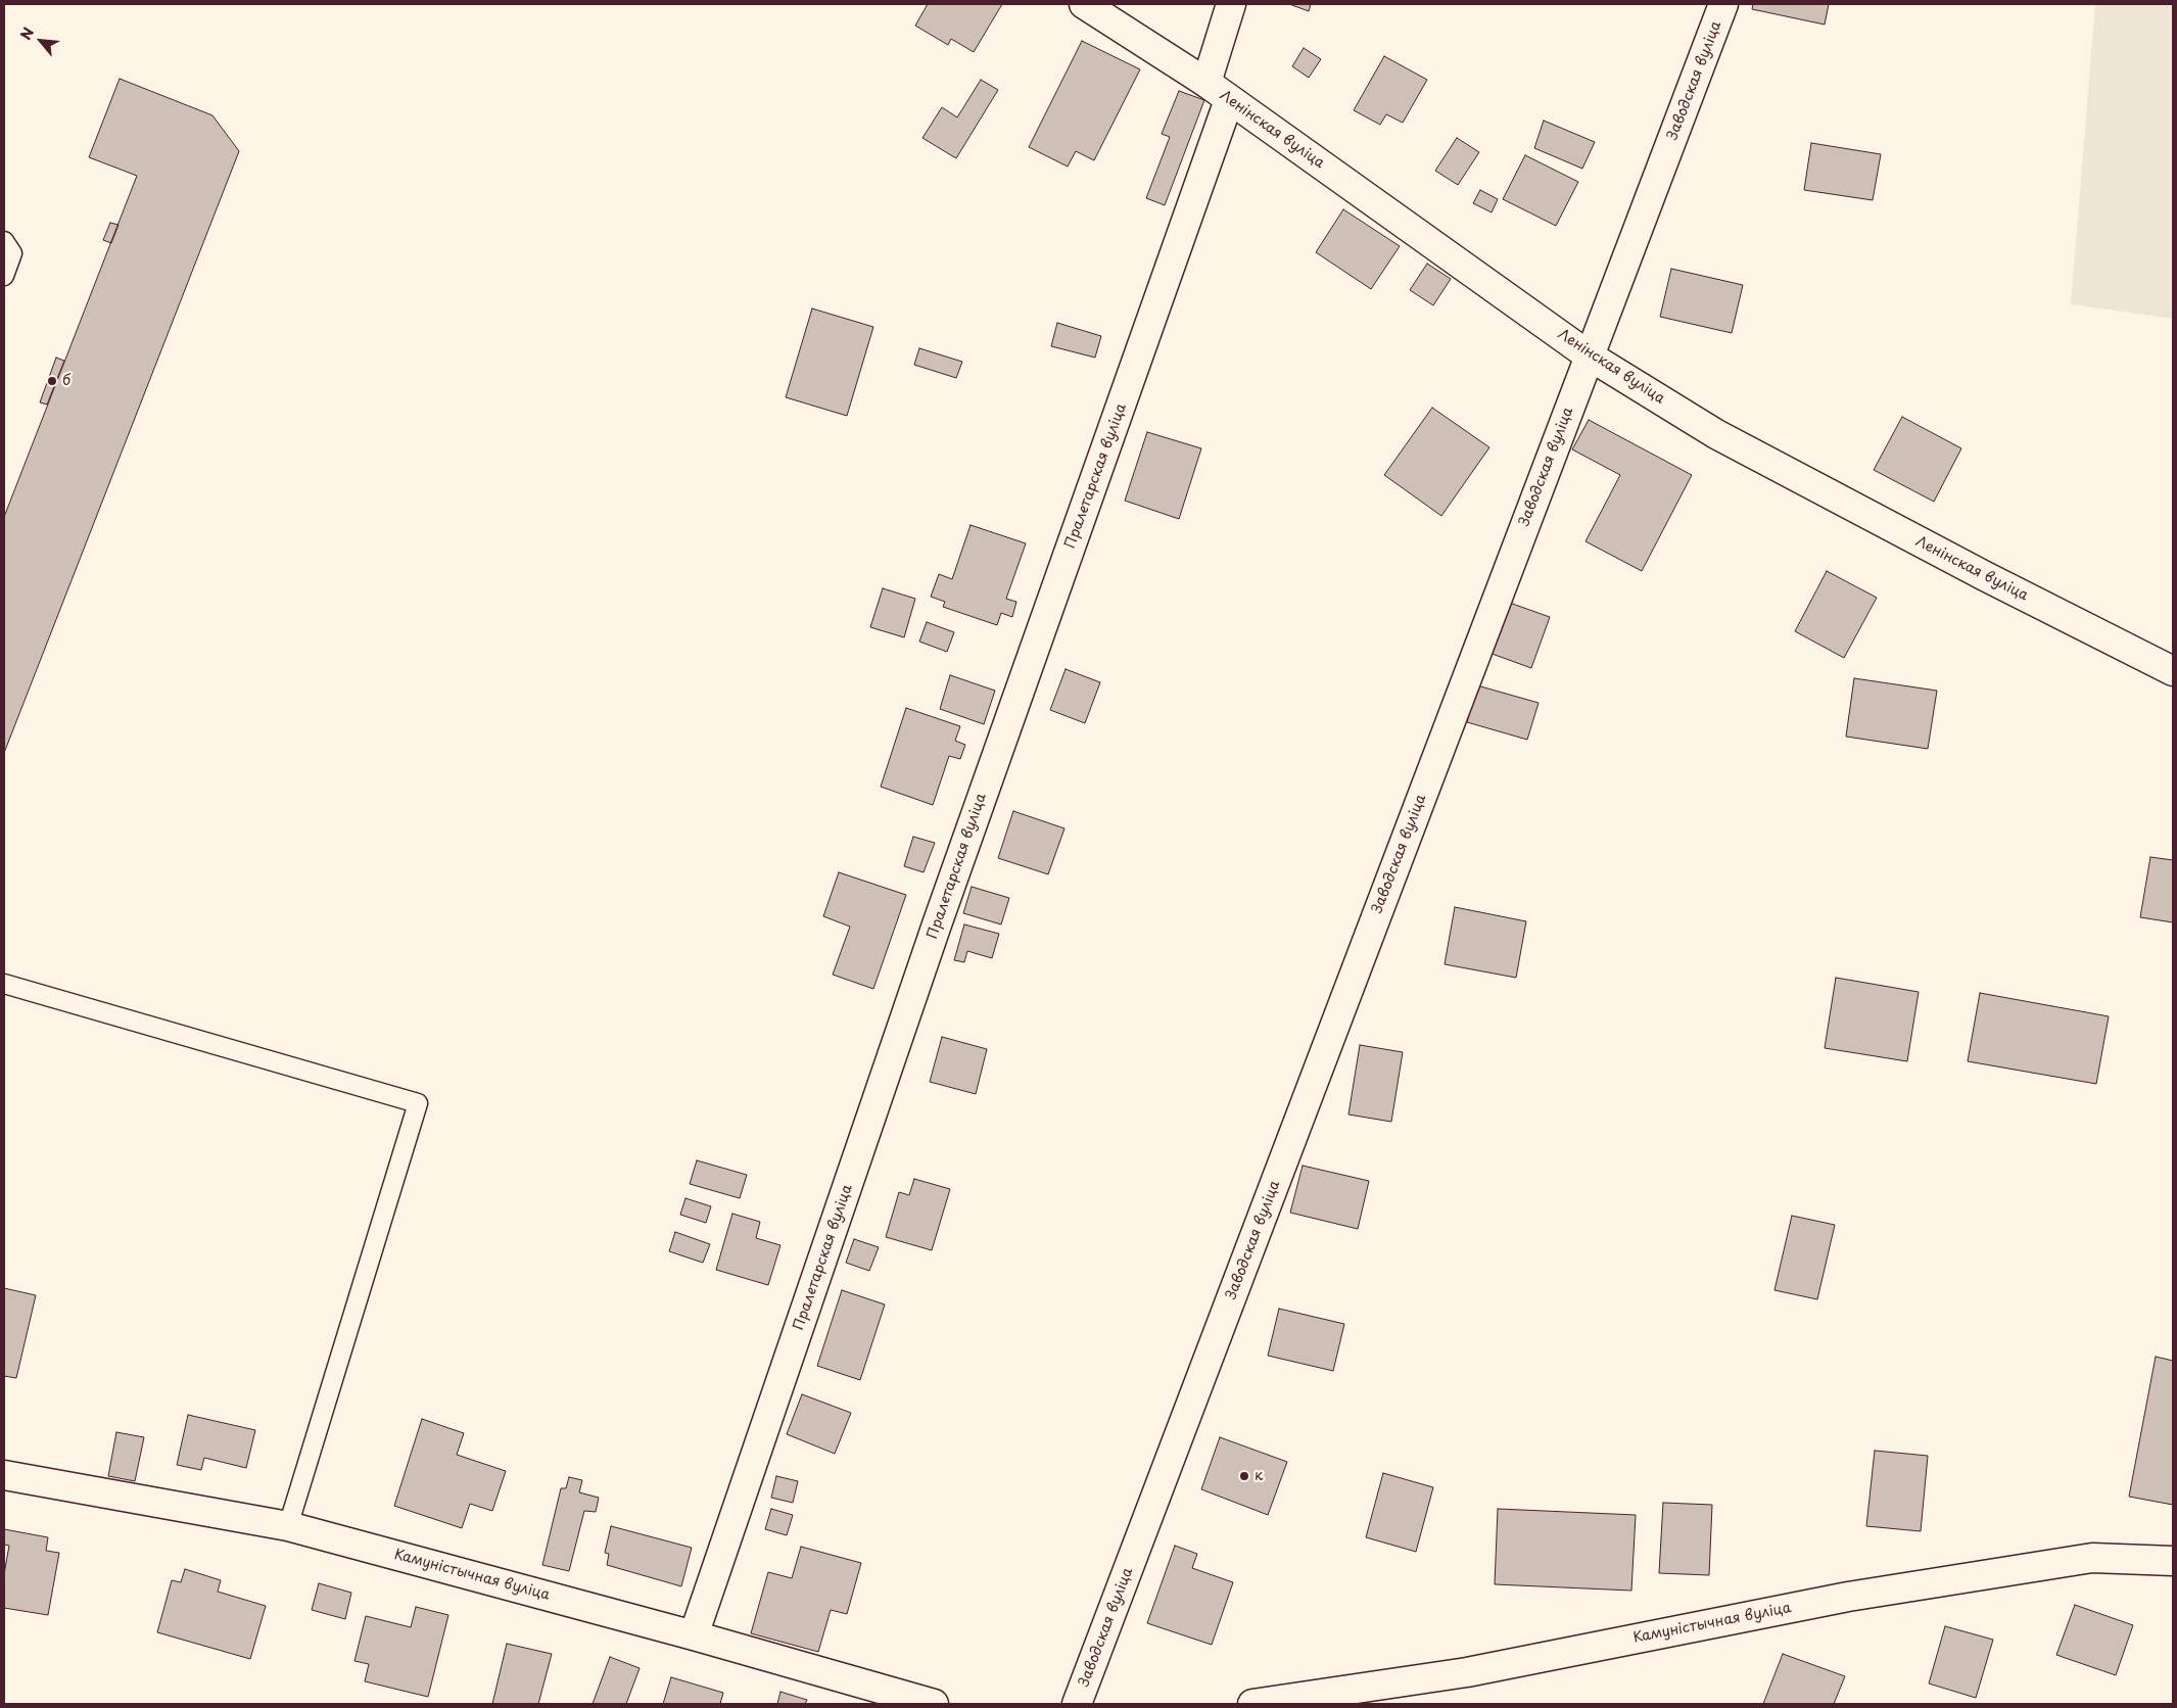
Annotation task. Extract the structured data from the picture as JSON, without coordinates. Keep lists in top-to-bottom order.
{
  "streets": {
    "street": [
      "Заводская вуліца",
      "Ленінская вуліца",
      "Пралетарская вуліца",
      "Камуністычная вуліца"
    ]
  },
  "crossings": [
    ["Заводская вуліца", "Ленінская вуліца"],
    ["Ленінская вуліца", "Пралетарская вуліца"],
    ["Пралетарская вуліца", "Камуністычная вуліца"]
  ],
  "places": ["б", "к"],
  "north": "top left"
}
